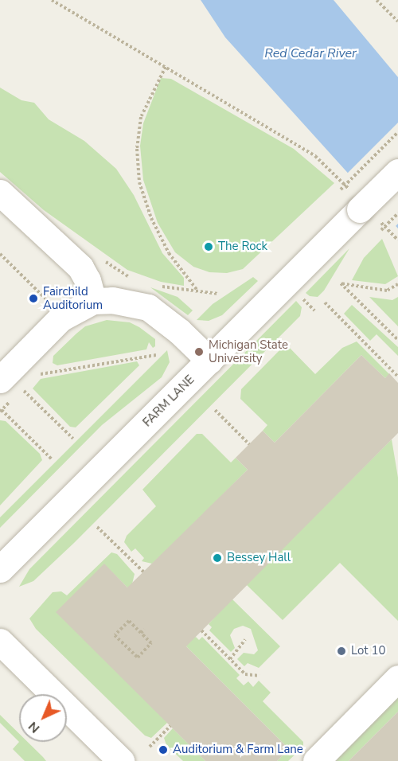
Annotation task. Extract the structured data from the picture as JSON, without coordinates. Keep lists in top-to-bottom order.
{
  "streets": {
    "street": ["FARM LANE"]
  },
  "water": ["Red Cedar River"],
  "places": [
    "The Rock",
    "Fairchild Auditorium",
    "Michigan State University",
    "Bessey Hall",
    "Lot 10",
    "Auditorium & Farm Lane"
  ],
  "north": "bottom left"
}
